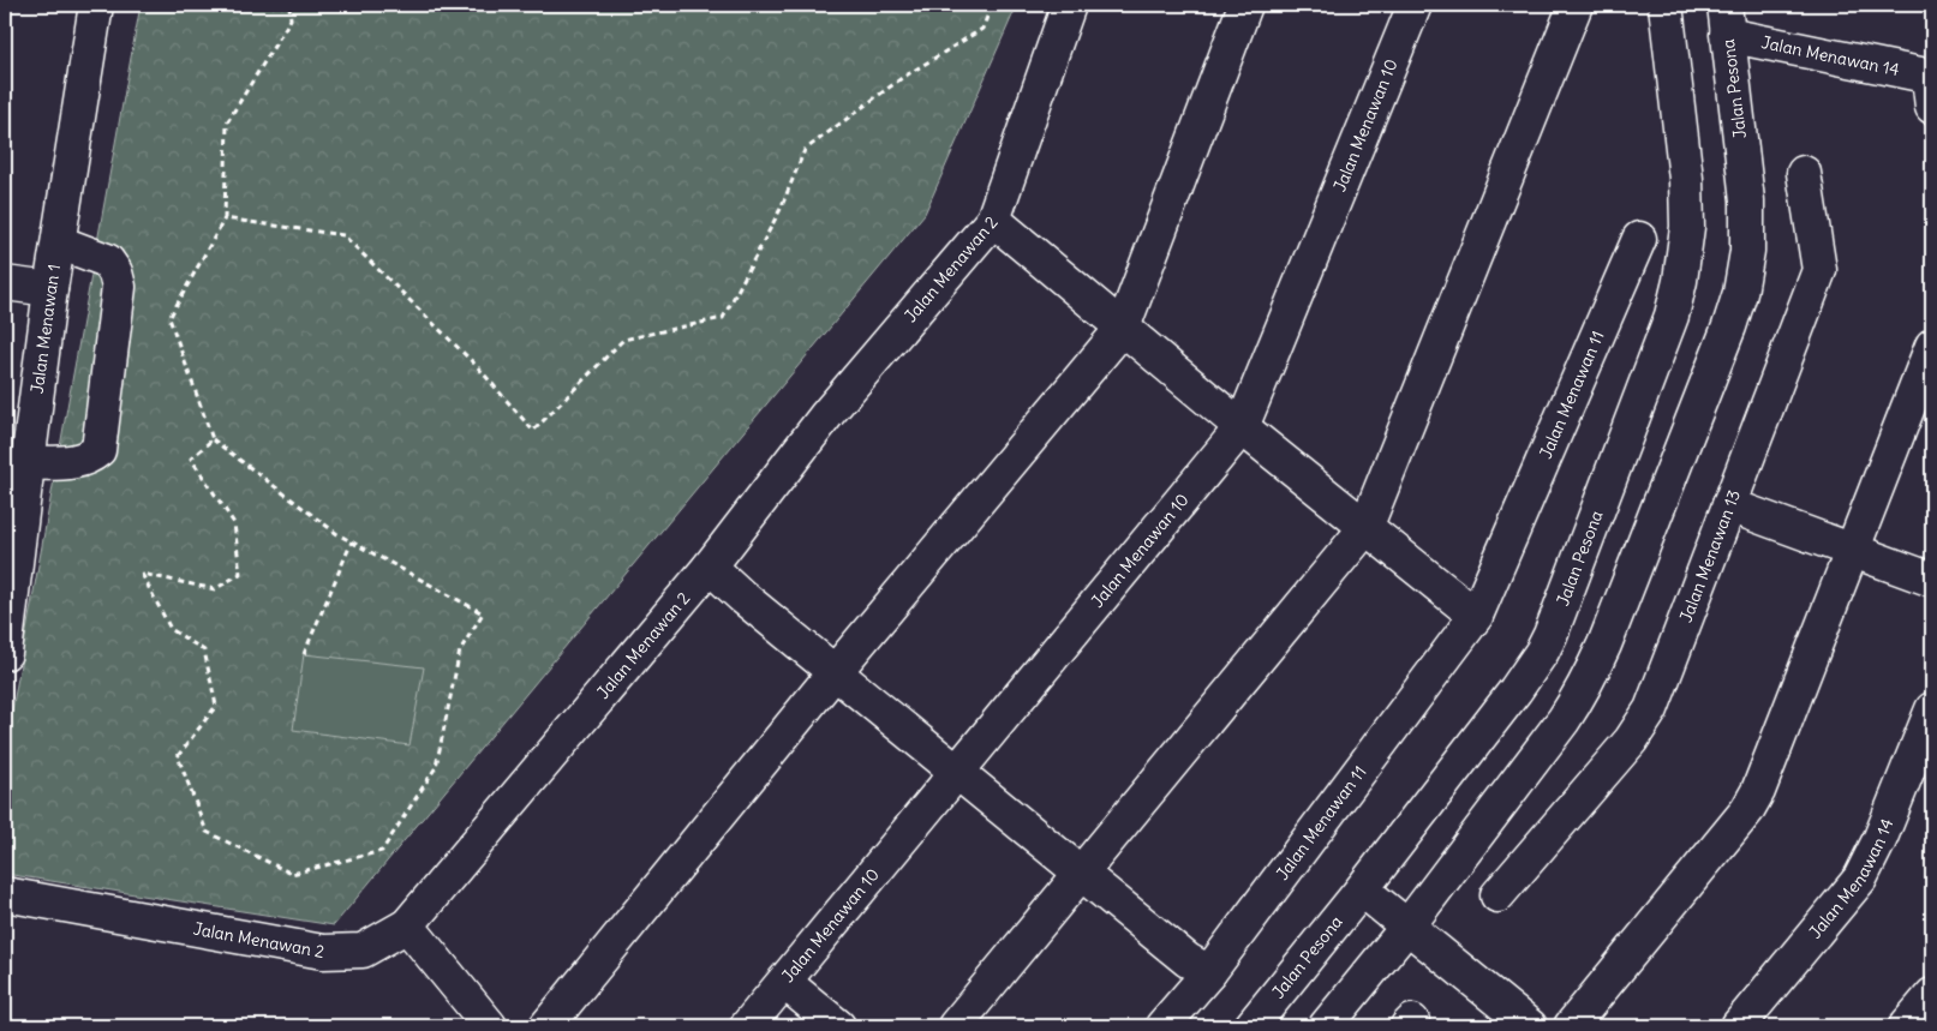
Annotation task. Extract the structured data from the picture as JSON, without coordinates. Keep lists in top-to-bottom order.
{
  "streets": {
    "street": [
      "Jalan Menawan 14",
      "Jalan Pesona",
      "Jalan Menawan 10",
      "Jalan Menawan 2",
      "Jalan Menawan 1",
      "Jalan Menawan 11",
      "Jalan Menawan 13"
    ]
  },
  "crossings": [
    ["Jalan Menawan 14", "Jalan Pesona"]
  ]
}
